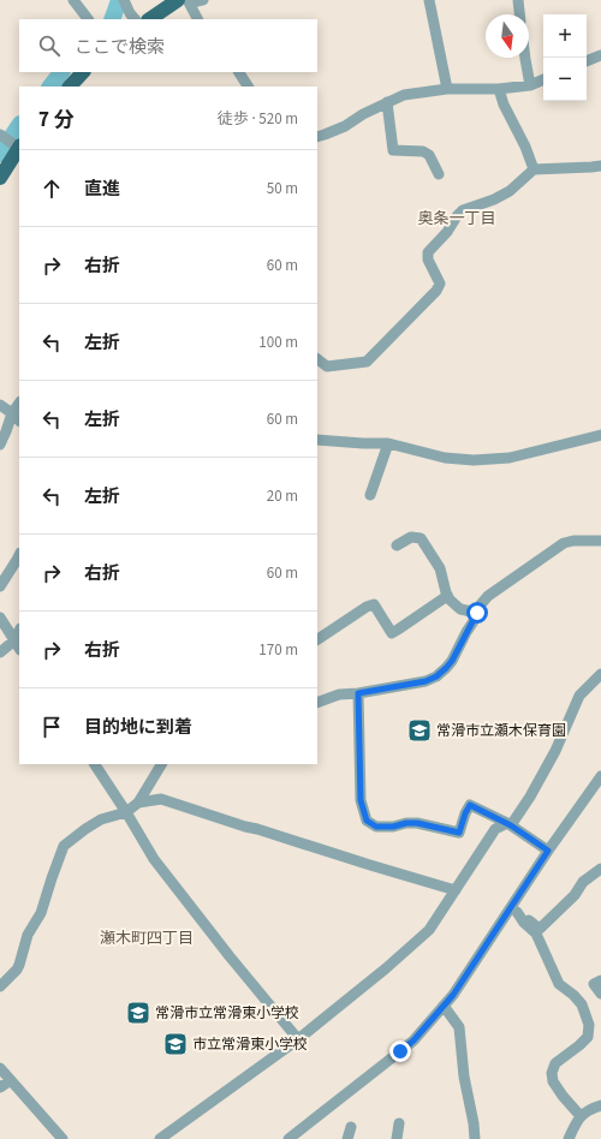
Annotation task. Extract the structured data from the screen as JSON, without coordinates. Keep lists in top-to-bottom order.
{
  "districts": ["奥条一丁目", "瀬木町四丁目"],
  "places": {
    "school or university": ["常滑市立瀬木保育園", "常滑市立常滑東小学校", "市立常滑東小学校"]
  },
  "north": "bottom",
  "page": {
    "map_buttons": ["+", "−"],
    "search": "ここで検索",
    "heading": ["7 分", "徒歩 · 520 m"],
    "list": [
      ["直進", "50 m"],
      ["右折", "60 m"],
      ["左折", "100 m"],
      ["左折", "60 m"],
      ["左折", "20 m"],
      ["右折", "60 m"],
      ["右折", "170 m"],
      "目的地に到着"
    ]
  }
}
